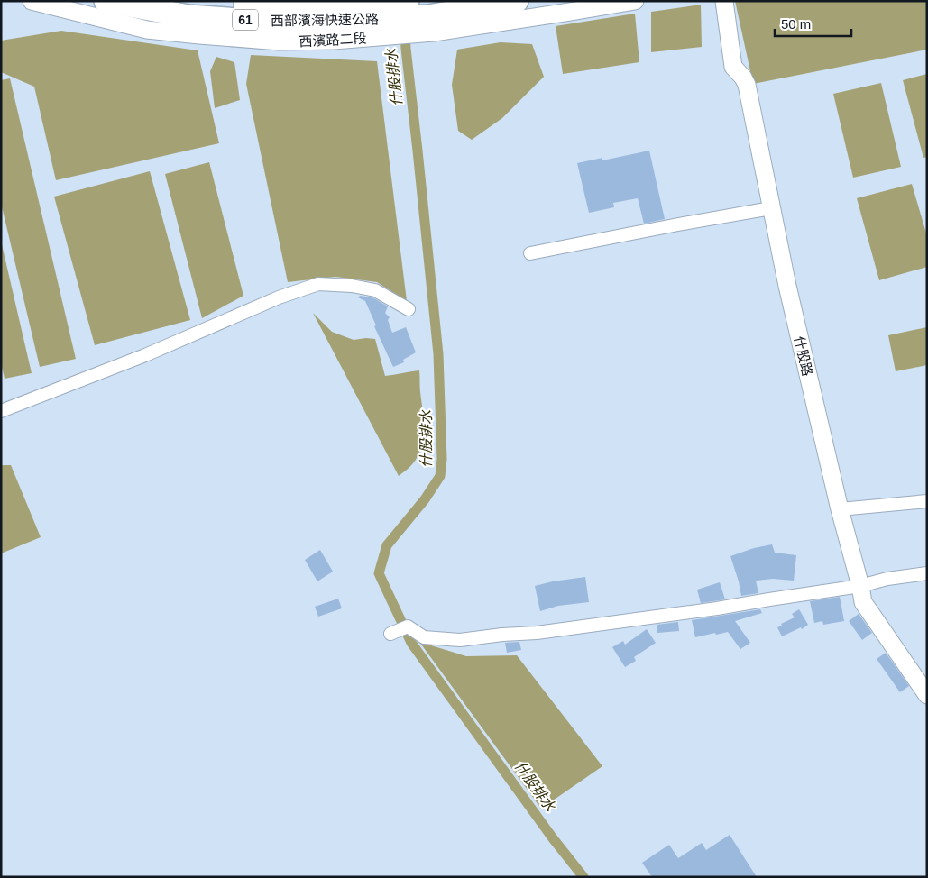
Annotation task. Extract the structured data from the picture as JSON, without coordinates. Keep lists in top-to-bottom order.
{
  "streets": {
    "highway": ["61", "西部濱海快速公路"],
    "street": ["西濱路二段", "什股路"]
  },
  "crossings": [
    ["西部濱海快速公路", "西濱路二段"]
  ],
  "water": ["什股排水"],
  "scale_bar": "50 m"
}
